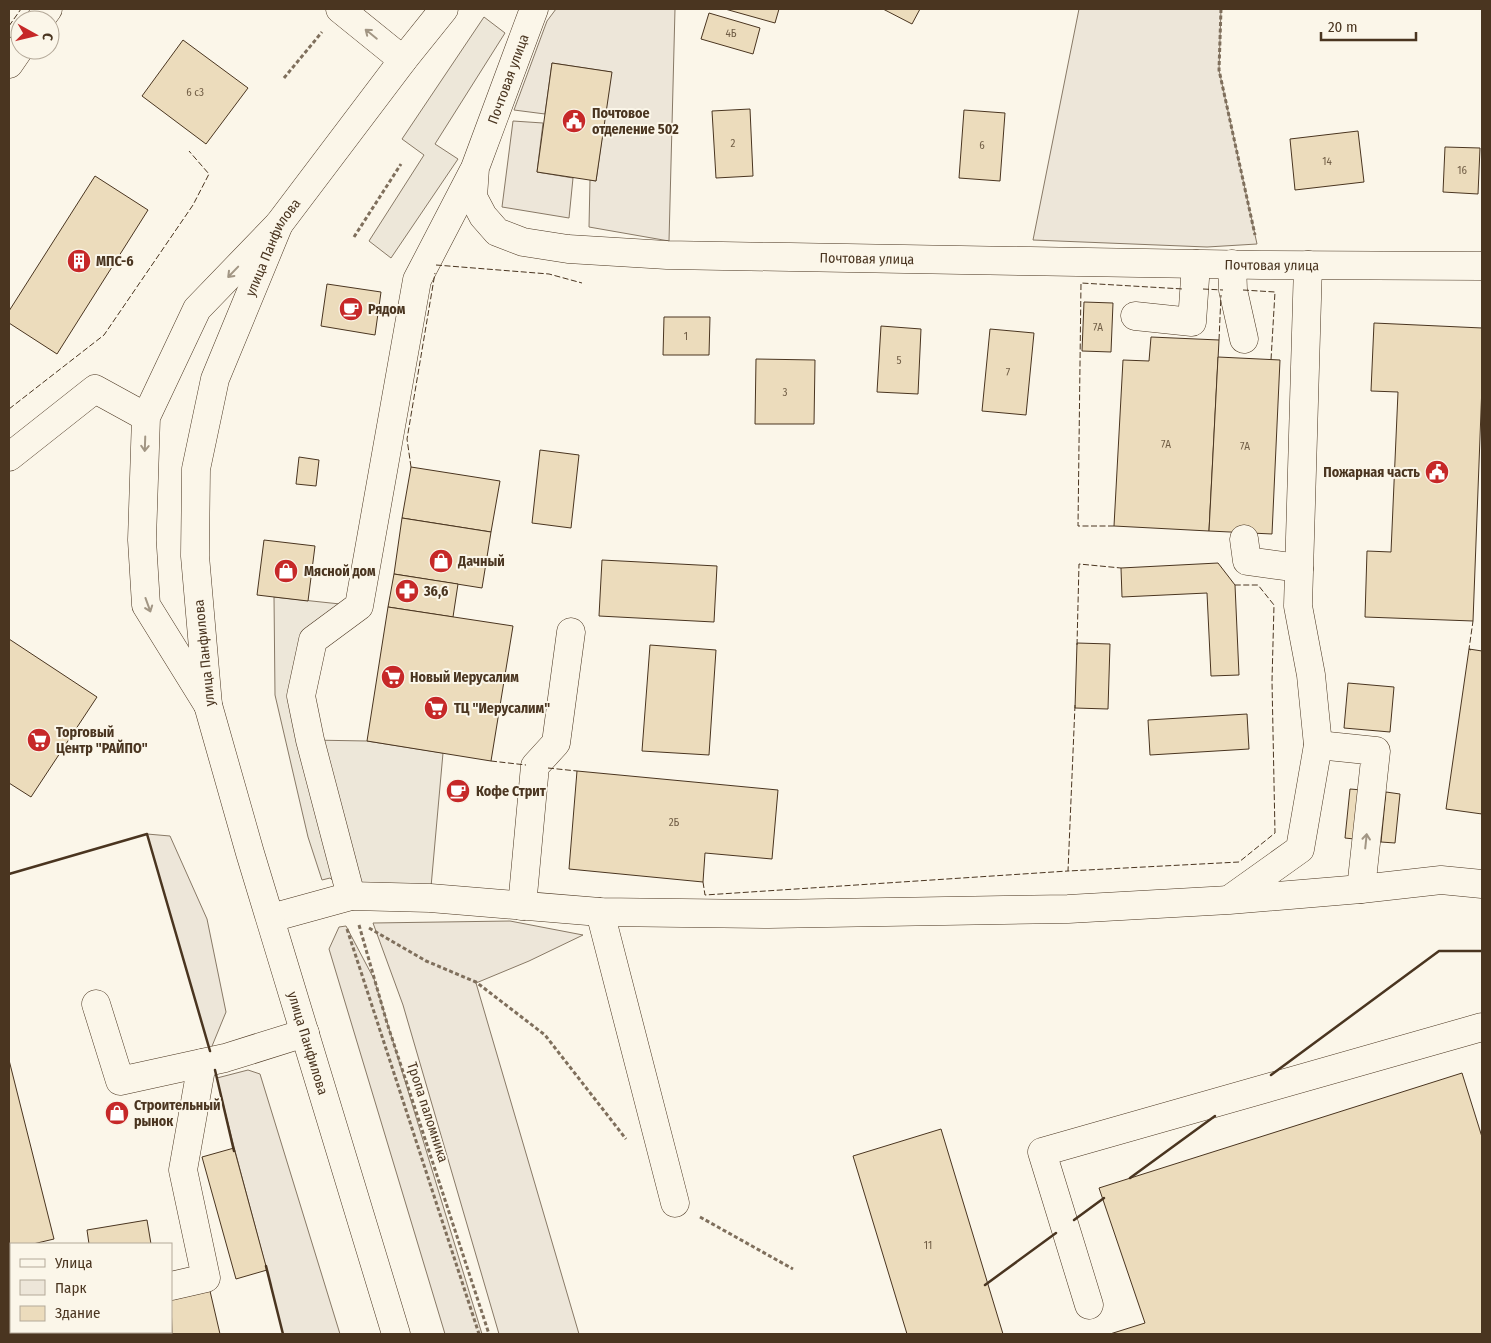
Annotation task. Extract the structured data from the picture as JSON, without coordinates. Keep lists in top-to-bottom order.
{
  "streets": {
    "main road": ["Почтовая улица", "улица Панфилова"],
    "path": ["Тропа паломника"]
  },
  "places": {
    "public building": ["Почтовое отделение 502", "Пожарная часть"],
    "building": ["МПС-6"],
    "cafe": ["Рядом", "Кофе Стрит"],
    "shop": ["Дачный", "Мясной дом", "Строительный рынок"],
    "pharmacy": ["36,6"],
    "supermarket": ["Новый Иерусалим", "ТЦ \"Иерусалим\"", "Торговый Центр \"РАЙПО\""]
  },
  "house_numbers": [
    "4Б",
    "6 с3",
    "2",
    "6",
    "14",
    "16",
    "7А",
    "1",
    "5",
    "7",
    "3",
    "7А",
    "7А",
    "2Б",
    "11"
  ],
  "legend": ["Улица", "Парк", "Здание"],
  "scale_bar": "20 m",
  "north": "right"
}
